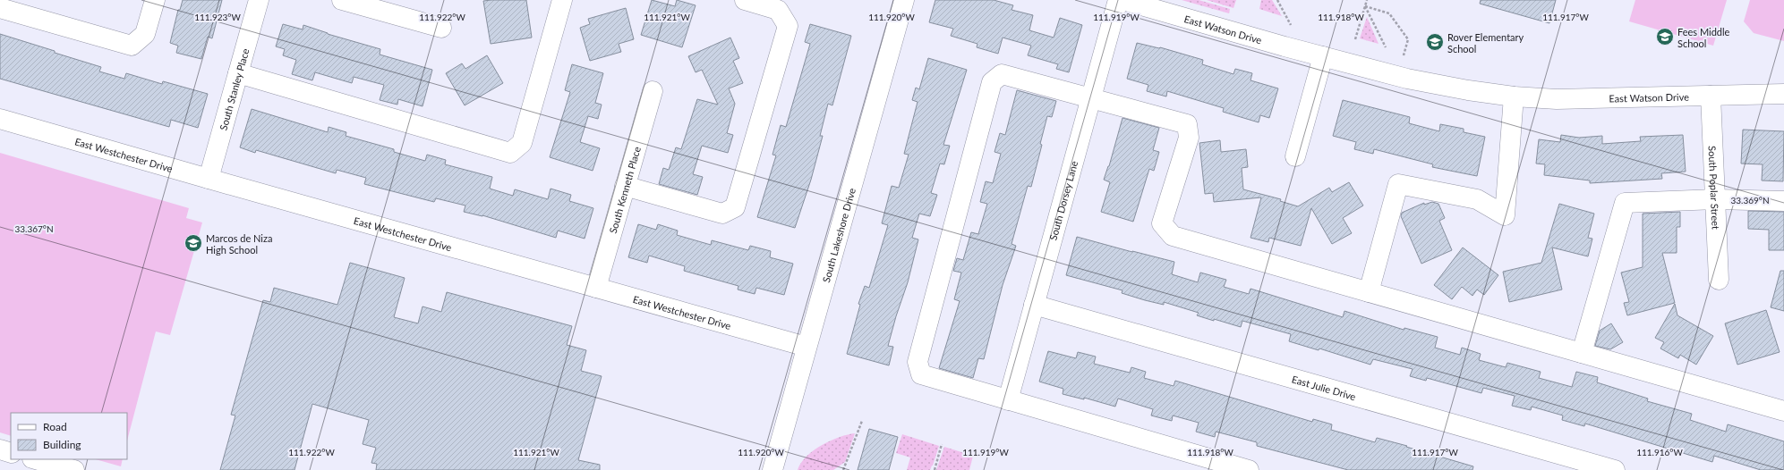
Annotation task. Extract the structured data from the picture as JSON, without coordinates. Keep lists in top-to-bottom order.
{
  "streets": {
    "street": [
      "East Watson Drive",
      "South Stanley Place",
      "East Westchester Drive",
      "South Poplar Street",
      "South Kenneth Place",
      "South Dorsey Lane",
      "South Lakeshore Drive",
      "East Julie Drive"
    ]
  },
  "crossings": [
    ["East Watson Drive", "South Poplar Street"],
    ["South Stanley Place", "East Westchester Drive"],
    ["East Westchester Drive", "South Kenneth Place"],
    ["East Westchester Drive", "South Lakeshore Drive"],
    ["South Dorsey Lane", "East Julie Drive"]
  ],
  "places": {
    "school or university": ["Fees Middle School", "Rover Elementary School", "Marcos de Niza High School"]
  },
  "legend": ["Road", "Building"],
  "coordinates": [
    "111.923°W",
    "111.922°W",
    "111.921°W",
    "111.920°W",
    "111.919°W",
    "111.918°W",
    "111.917°W",
    "33.369°N",
    "33.367°N",
    "111.916°W"
  ]
}
